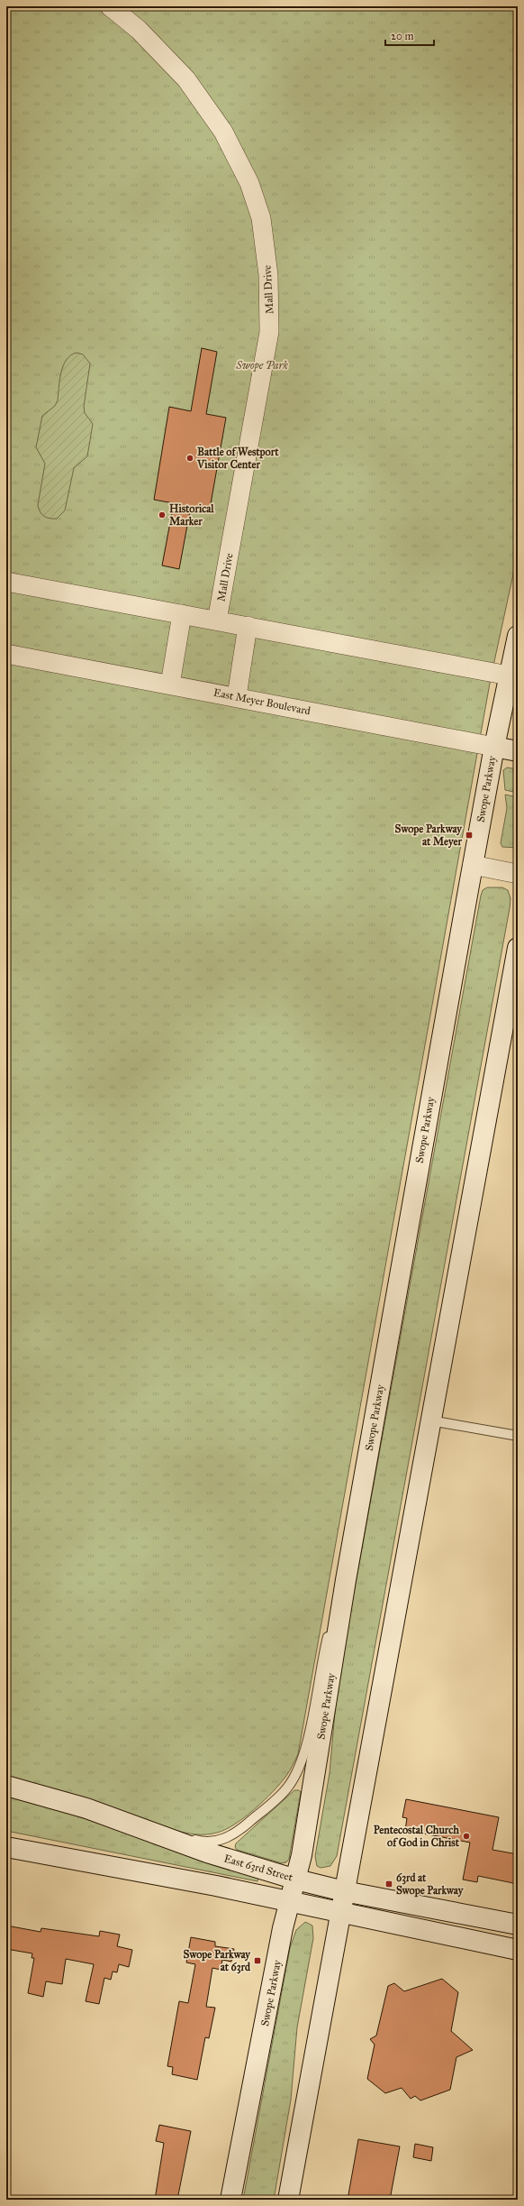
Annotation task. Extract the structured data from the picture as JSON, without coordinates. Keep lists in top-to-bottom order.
{
  "streets": {
    "main road": ["East Meyer Boulevard", "Swope Parkway", "East 63rd Street"],
    "street": ["Mall Drive"]
  },
  "crossings": [
    ["East Meyer Boulevard", "Swope Parkway"],
    ["Swope Parkway", "East 63rd Street"]
  ],
  "parks": ["Swope Park"],
  "places": {
    "other": ["Battle of Westport Visitor Center", "Historical Marker", "Pentecostal Church of God in Christ"],
    "transit": ["Swope Parkway at Meyer", "63rd at Swope Parkway", "Swope Parkway at 63rd"]
  },
  "scale_bar": "20 m"
}
